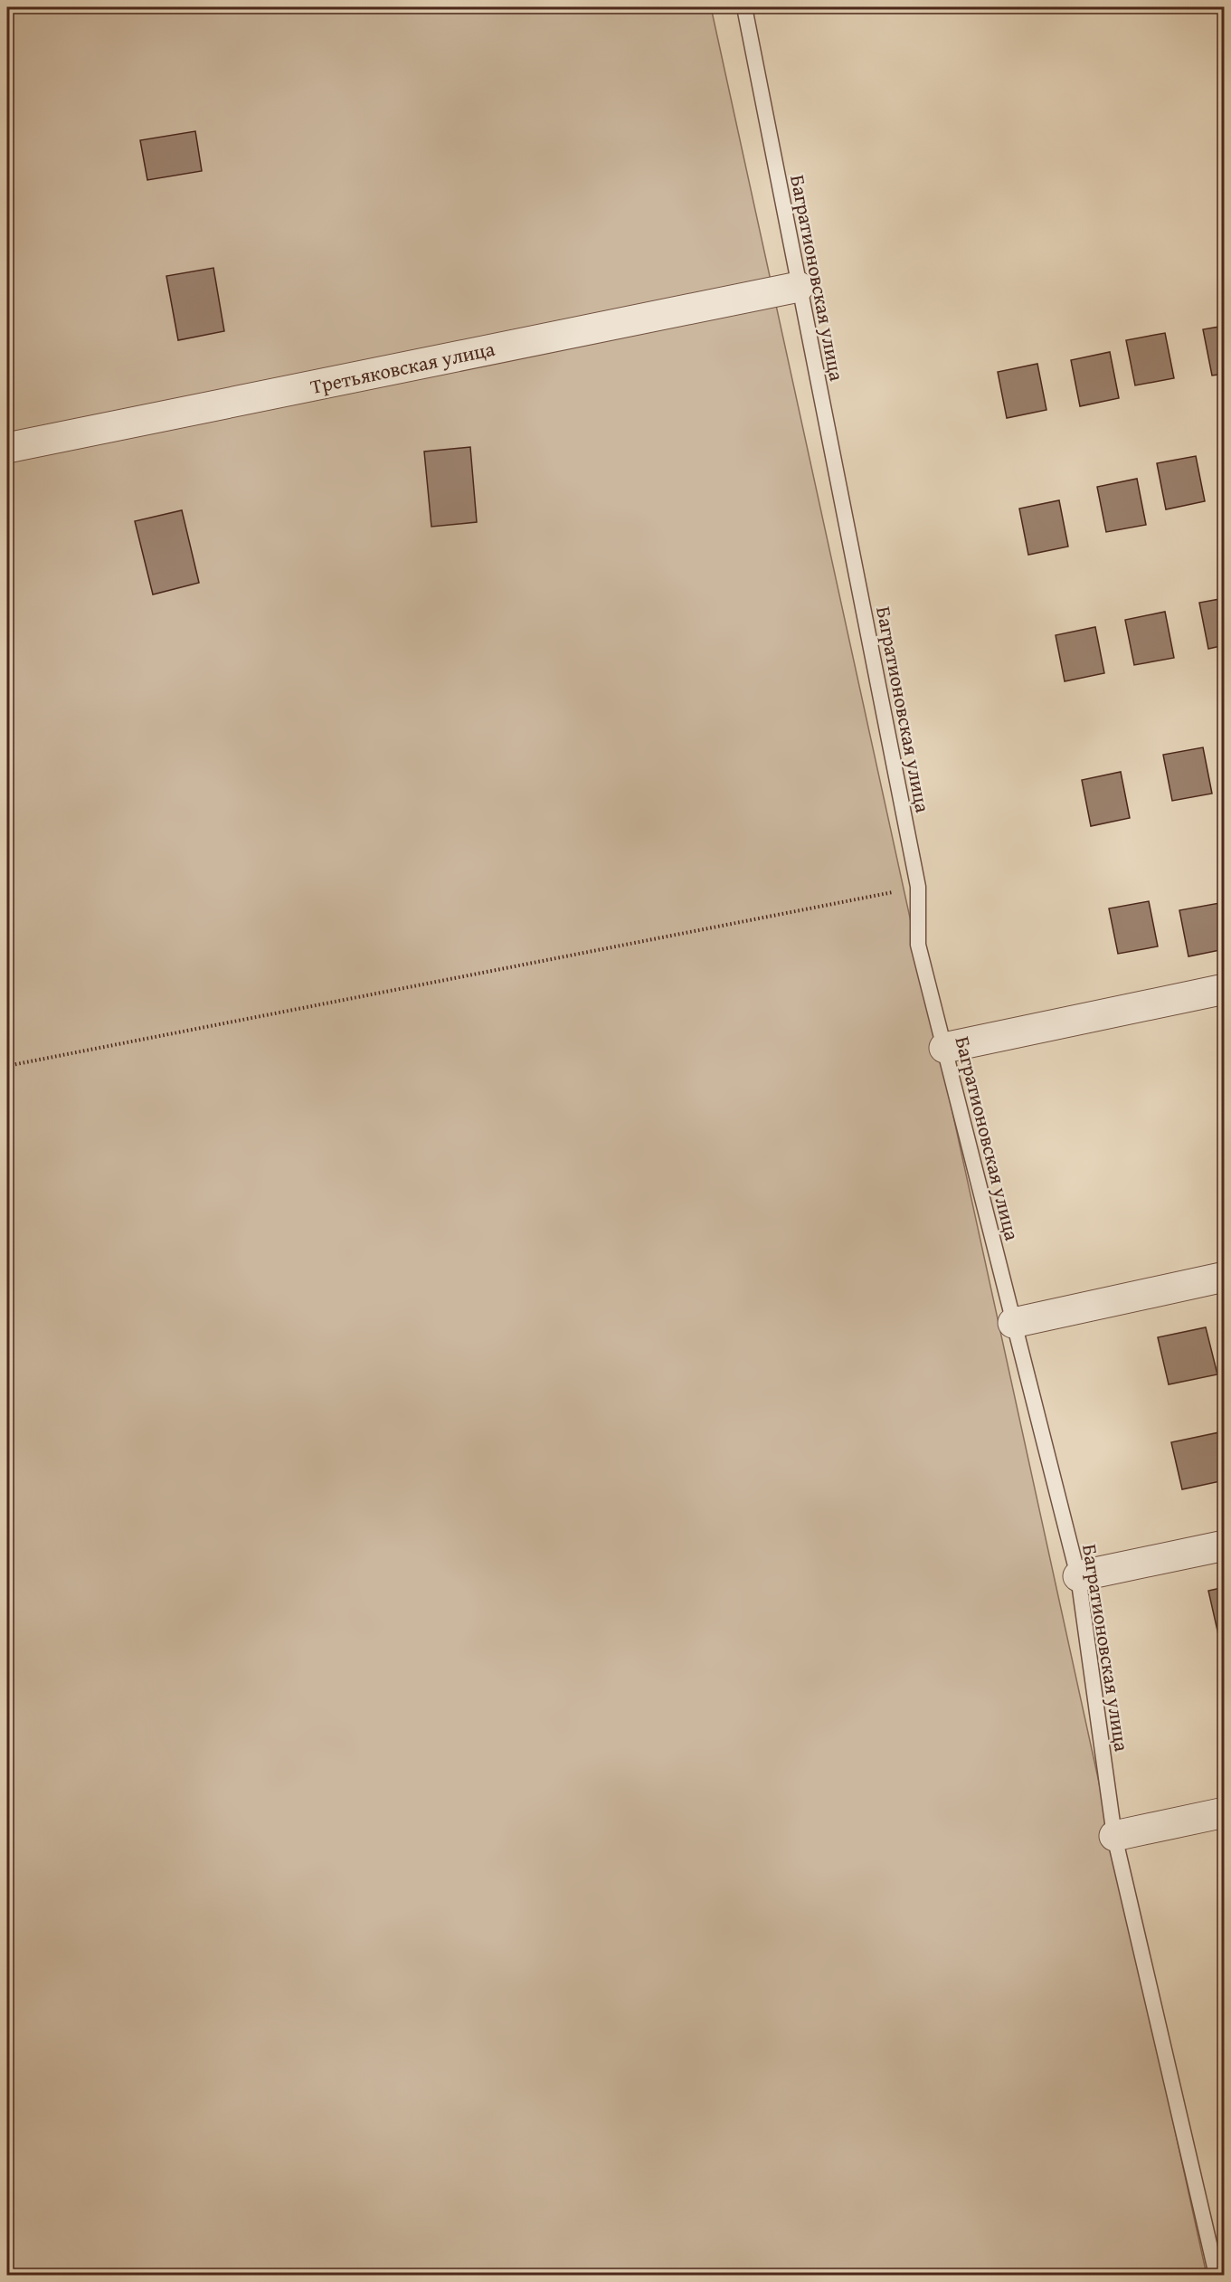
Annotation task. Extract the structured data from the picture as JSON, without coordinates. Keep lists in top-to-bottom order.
{
  "streets": {
    "street": ["Третьяковская улица"],
    "lane": ["Багратионовская улица"]
  },
  "crossings": [
    ["Багратионовская улица", "Третьяковская улица"]
  ]
}
